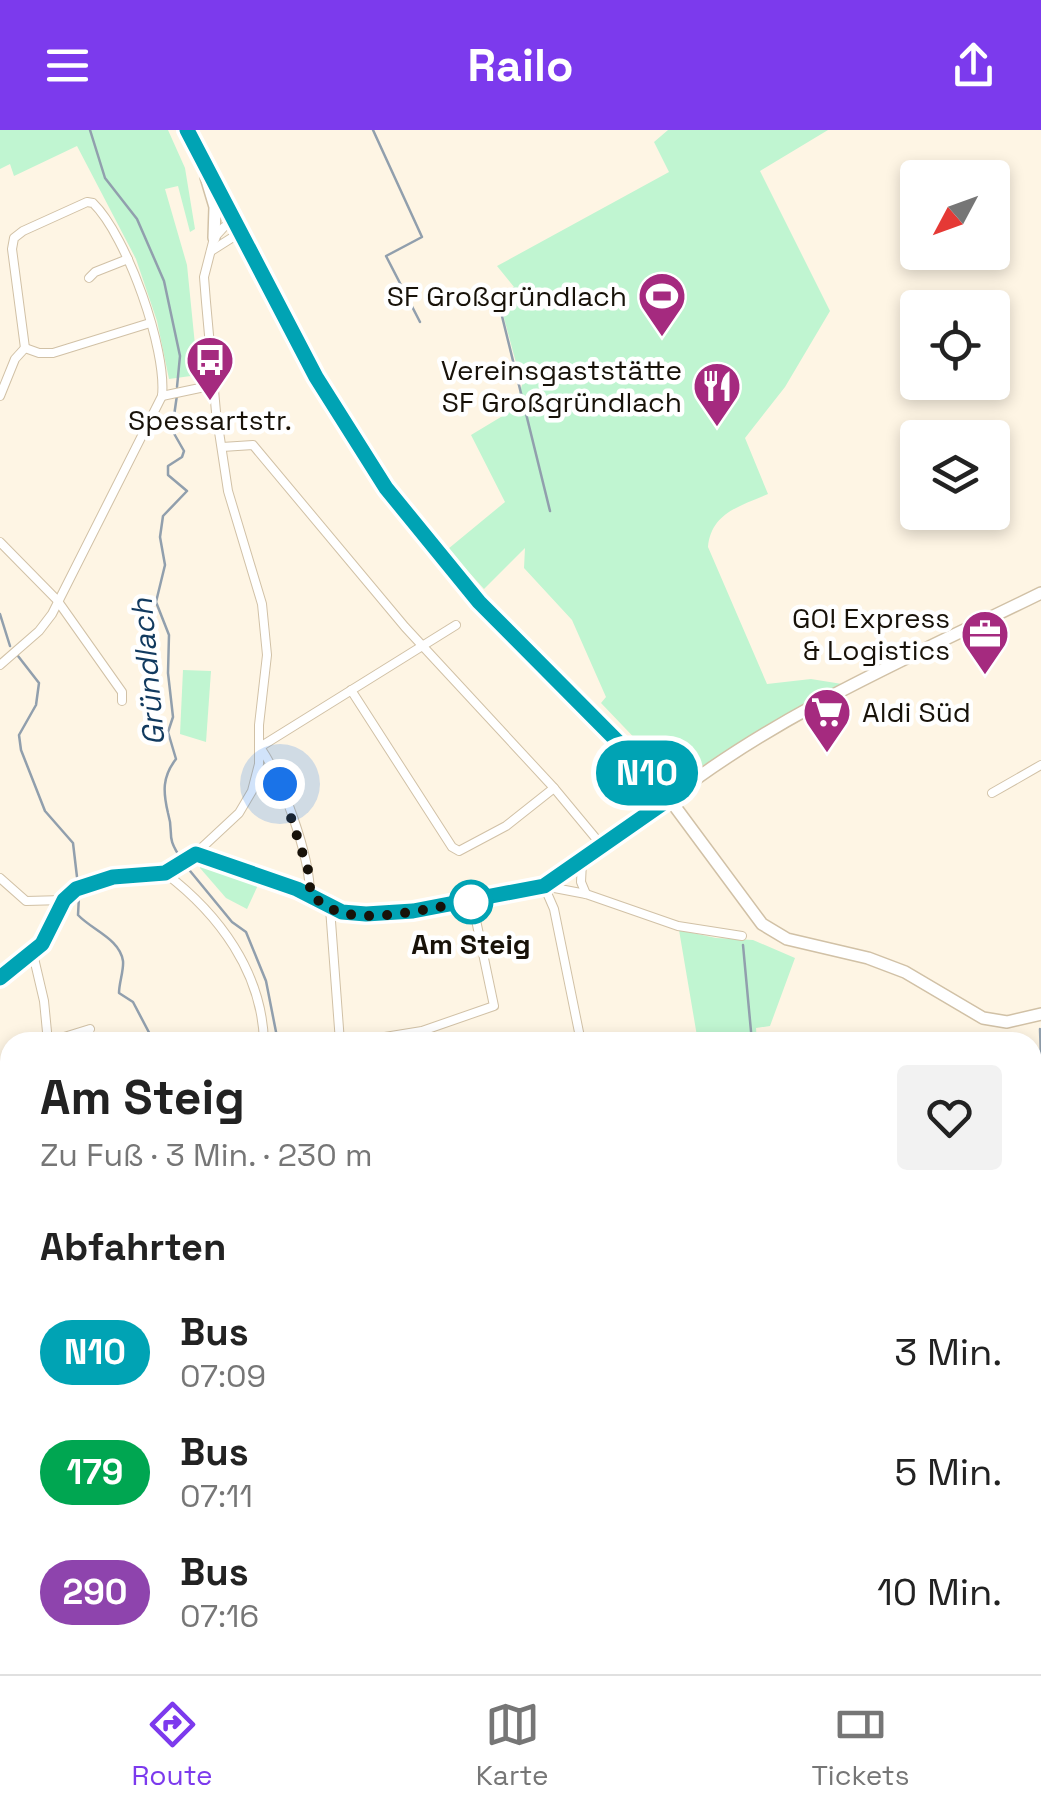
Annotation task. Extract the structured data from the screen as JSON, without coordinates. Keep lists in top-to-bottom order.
{
  "water": ["Gründlach"],
  "places": {
    "sports": ["SF Großgründlach"],
    "bus stop": ["Spessartstr."],
    "restaurant": ["Vereinsgaststätte SF Großgründlach"],
    "office": ["GO! Express & Logistics"],
    "supermarket": ["Aldi Süd"],
    "other": ["Am Steig"]
  },
  "lines": ["bus line N10"],
  "north": "bottom left",
  "page": {
    "header": "Railo",
    "on_map": "N10",
    "heading": [
      ["Am Steig", "Zu Fuß · 3 Min. · 230 m"],
      "Abfahrten"
    ],
    "list": [
      {
        "mark": "N10",
        "name": "Bus",
        "note": "07:09",
        "value": "3 Min."
      },
      {
        "mark": "179",
        "name": "Bus",
        "note": "07:11",
        "value": "5 Min."
      },
      {
        "mark": "290",
        "name": "Bus",
        "note": "07:16",
        "value": "10 Min."
      }
    ],
    "tabs": ["Route", "Karte", "Tickets"]
  }
}
